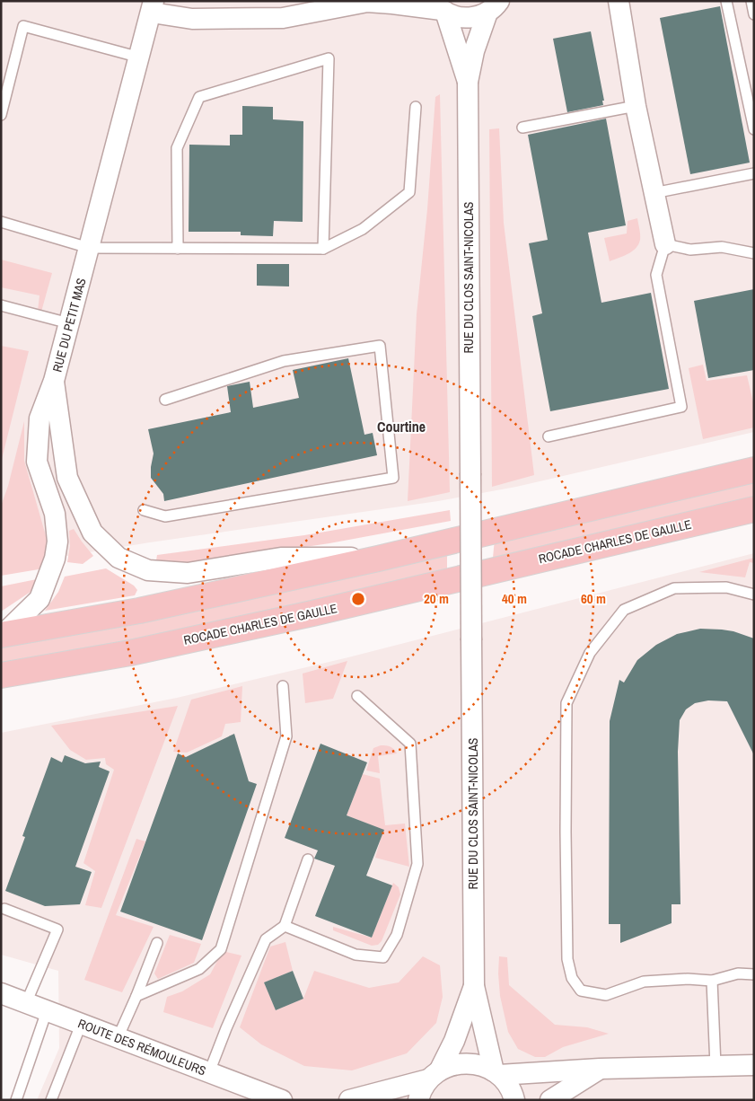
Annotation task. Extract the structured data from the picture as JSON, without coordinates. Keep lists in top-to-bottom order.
{
  "streets": {
    "main road": ["ROCADE CHARLES DE GAULLE"],
    "street": ["RUE DU CLOS SAINT-NICOLAS", "RUE DU PETIT MAS", "ROUTE DES RÉMOULEURS"]
  },
  "districts": ["Courtine"],
  "rings": ["20 m", "40 m", "60 m"]
}
